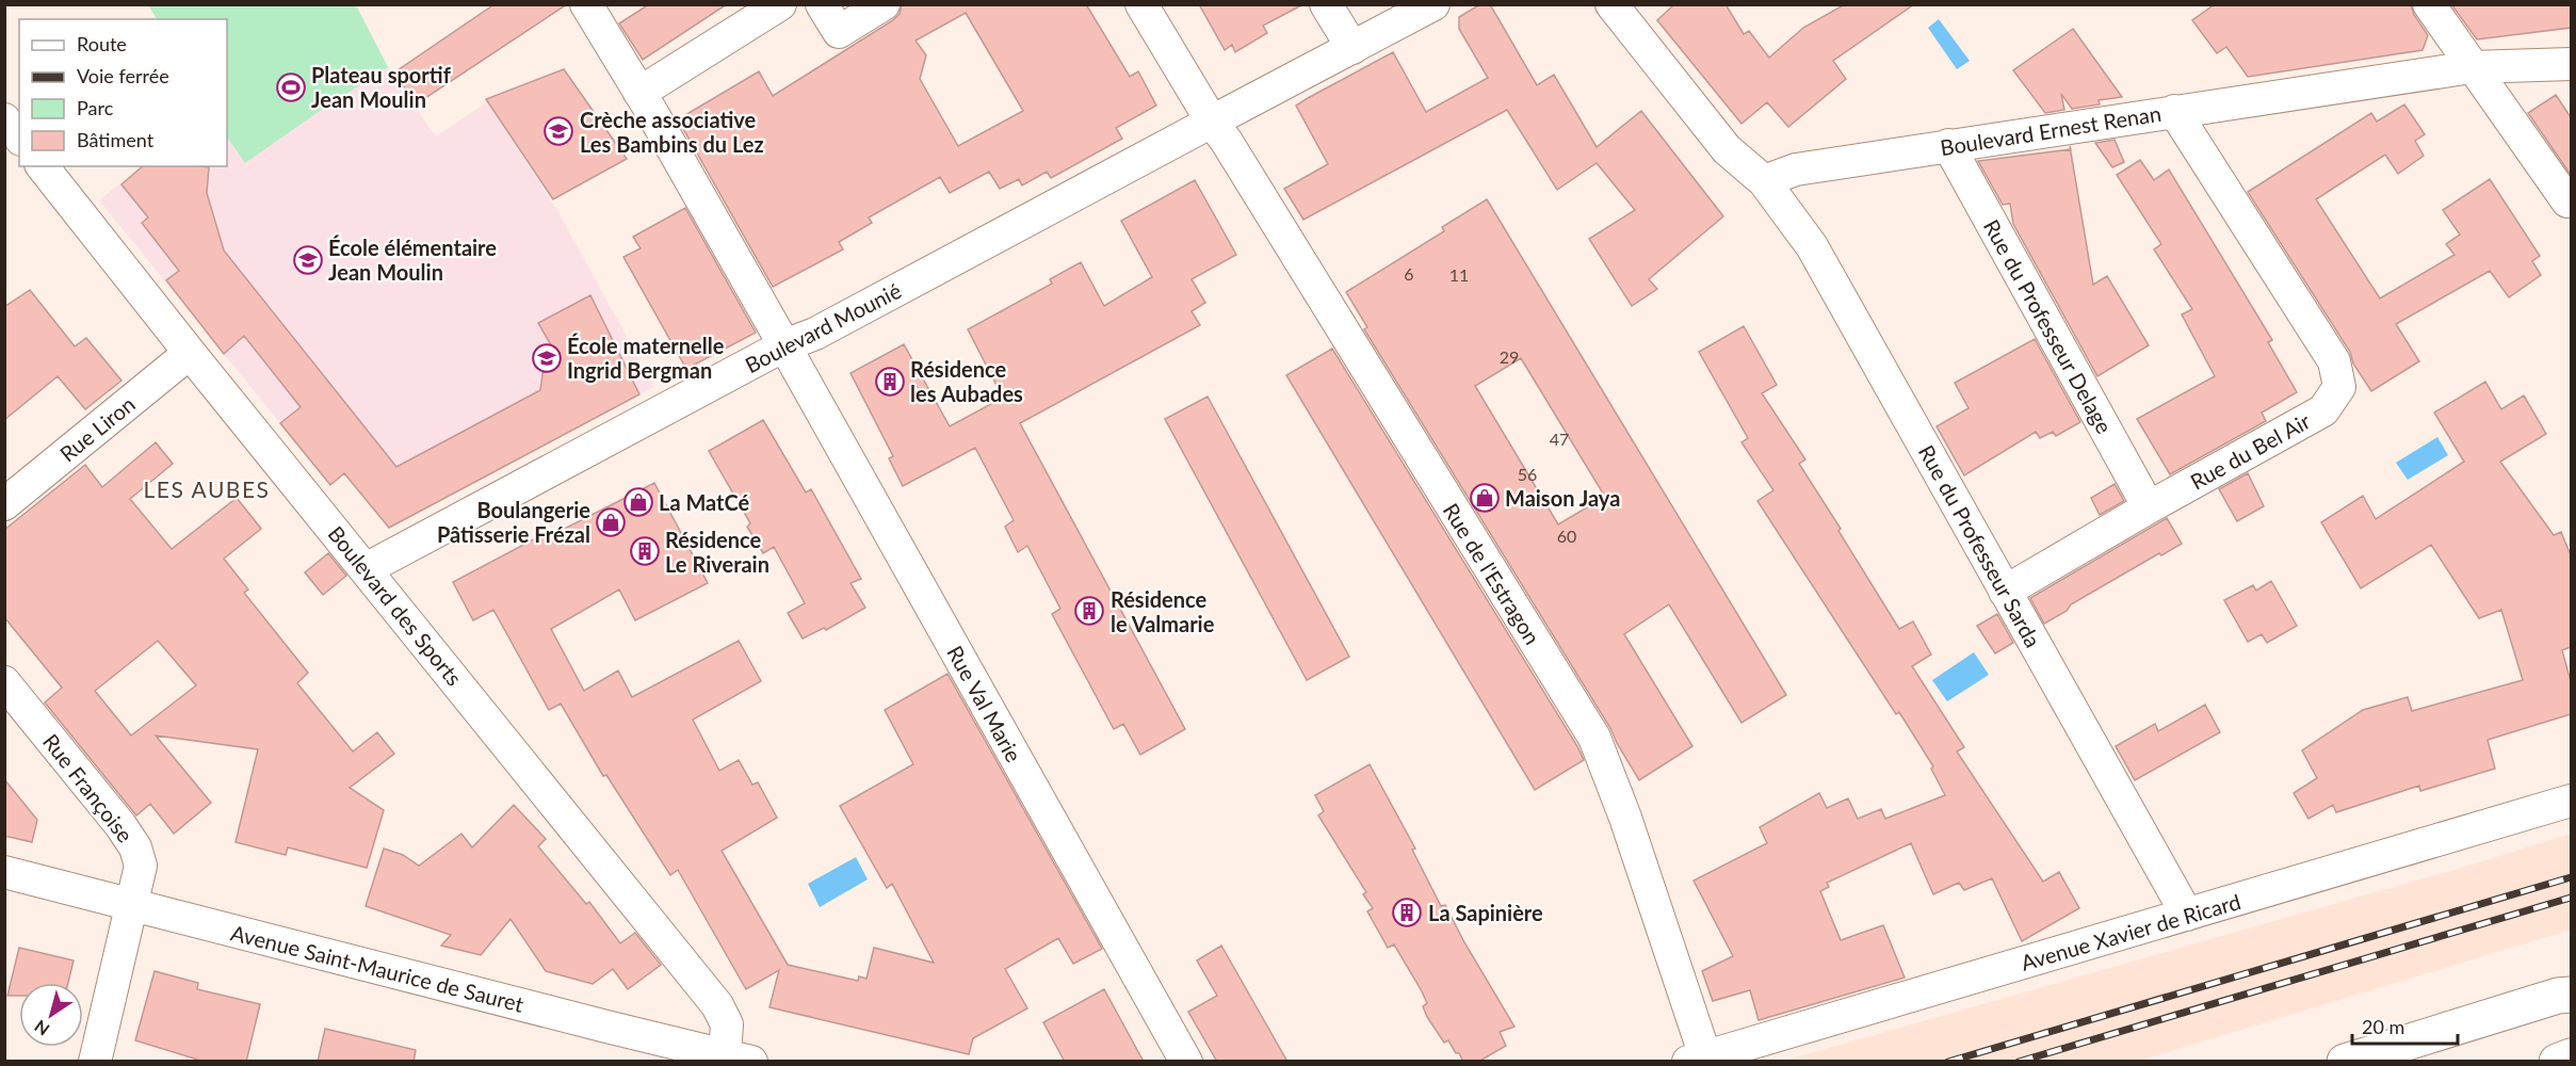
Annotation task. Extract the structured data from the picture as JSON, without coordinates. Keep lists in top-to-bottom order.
{
  "streets": {
    "street": [
      "Boulevard Ernest Renan",
      "Rue du Professeur Delage",
      "Boulevard Mounié",
      "Rue Liron",
      "Rue du Bel Air",
      "Rue du Professeur Sarda",
      "Rue de l'Estragon",
      "Boulevard des Sports",
      "Rue Val Marie",
      "Rue Françoise",
      "Avenue Xavier de Ricard",
      "Avenue Saint-Maurice de Sauret"
    ]
  },
  "crossings": [
    ["Boulevard Ernest Renan", "Rue du Professeur Delage"],
    ["Boulevard Ernest Renan", "Rue du Bel Air"],
    ["Boulevard Ernest Renan", "Rue du Professeur Sarda"],
    ["Rue du Professeur Delage", "Rue du Bel Air"],
    ["Boulevard Mounié", "Rue de l'Estragon"],
    ["Boulevard Mounié", "Boulevard des Sports"],
    ["Boulevard Mounié", "Rue Val Marie"],
    ["Rue Liron", "Boulevard des Sports"],
    ["Rue du Bel Air", "Rue du Professeur Sarda"],
    ["Rue du Professeur Sarda", "Avenue Xavier de Ricard"],
    ["Rue de l'Estragon", "Avenue Xavier de Ricard"],
    ["Boulevard des Sports", "Avenue Saint-Maurice de Sauret"],
    ["Rue Françoise", "Avenue Saint-Maurice de Sauret"]
  ],
  "districts": ["LES AUBES"],
  "places": {
    "sports": ["Plateau sportif Jean Moulin"],
    "school or university": ["Crèche associative Les Bambins du Lez", "École élémentaire Jean Moulin", "École maternelle Ingrid Bergman"],
    "building": [
      "Résidence les Aubades",
      "Résidence Le Riverain",
      "Résidence le Valmarie",
      "La Sapinière"
    ],
    "shop": ["Maison Jaya", "La MatCé", "Boulangerie Pâtisserie Frézal"]
  },
  "house_numbers": [
    "6",
    "11",
    "29",
    "47",
    "56",
    "60"
  ],
  "legend": [
    "Route",
    "Voie ferrée",
    "Parc",
    "Bâtiment"
  ],
  "scale_bar": "20 m",
  "north": "bottom left"
}
